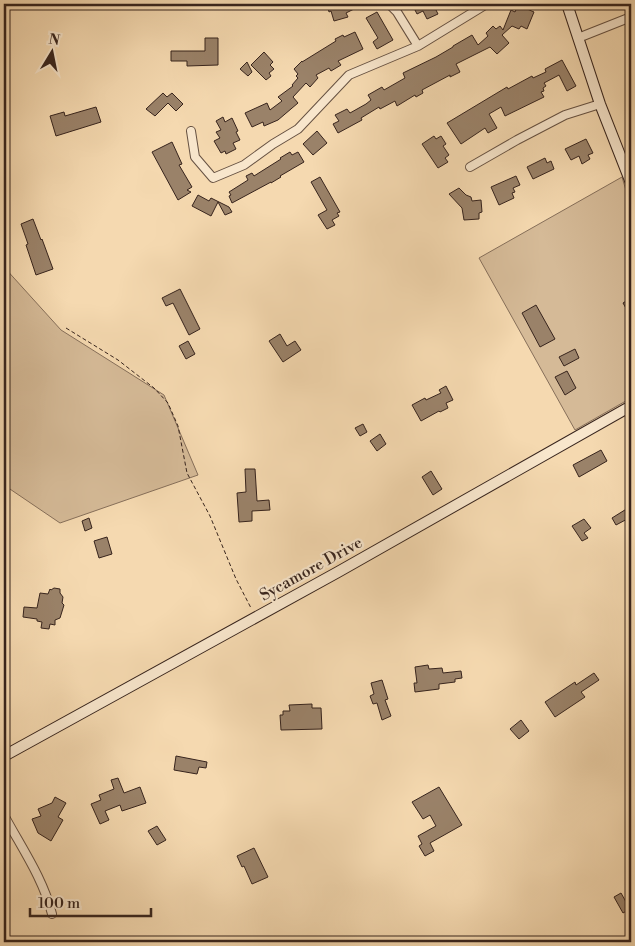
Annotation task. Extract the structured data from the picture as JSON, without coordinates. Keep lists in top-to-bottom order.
{
  "streets": {
    "street": ["Sycamore Drive"]
  },
  "scale_bar": "100 m",
  "north": "top"
}
